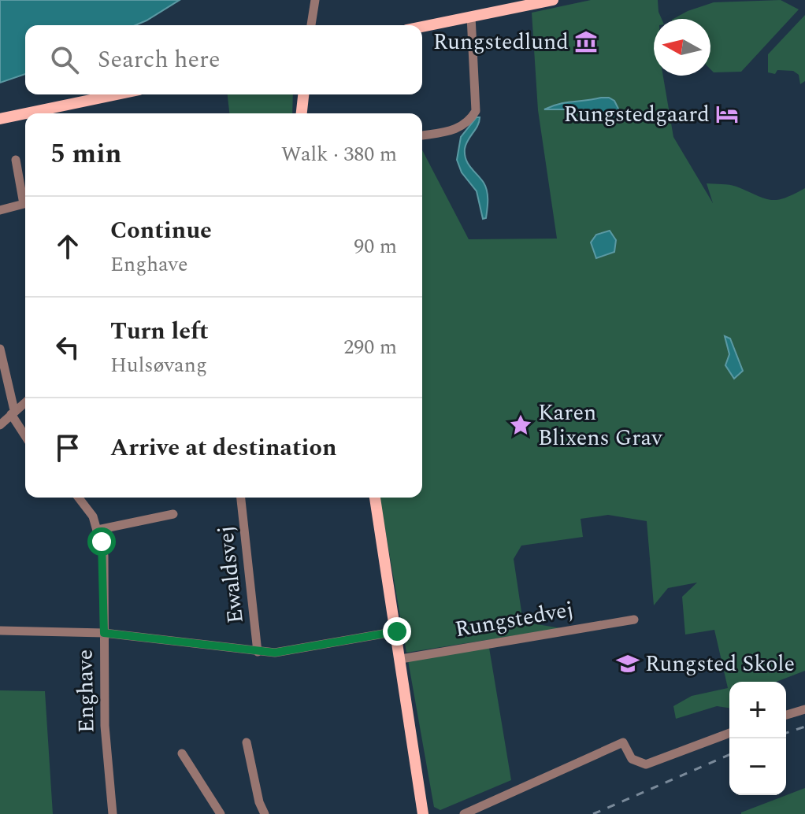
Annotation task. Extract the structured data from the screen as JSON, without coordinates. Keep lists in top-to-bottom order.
{
  "streets": {
    "street": ["Ewaldsvej", "Rungstedvej", "Enghave"]
  },
  "places": {
    "museum": ["Rungstedlund"],
    "hotel": ["Rungstedgaard"],
    "place": ["Karen Blixens Grav"],
    "school or university": ["Rungsted Skole"]
  },
  "north": "left",
  "page": {
    "search": "Search here",
    "heading": ["5 min", "Walk · 380 m"],
    "list": [
      ["Continue", "Enghave", "90 m"],
      ["Turn left", "Hulsøvang", "290 m"],
      "Arrive at destination"
    ],
    "map_buttons": ["+", "−"]
  }
}
